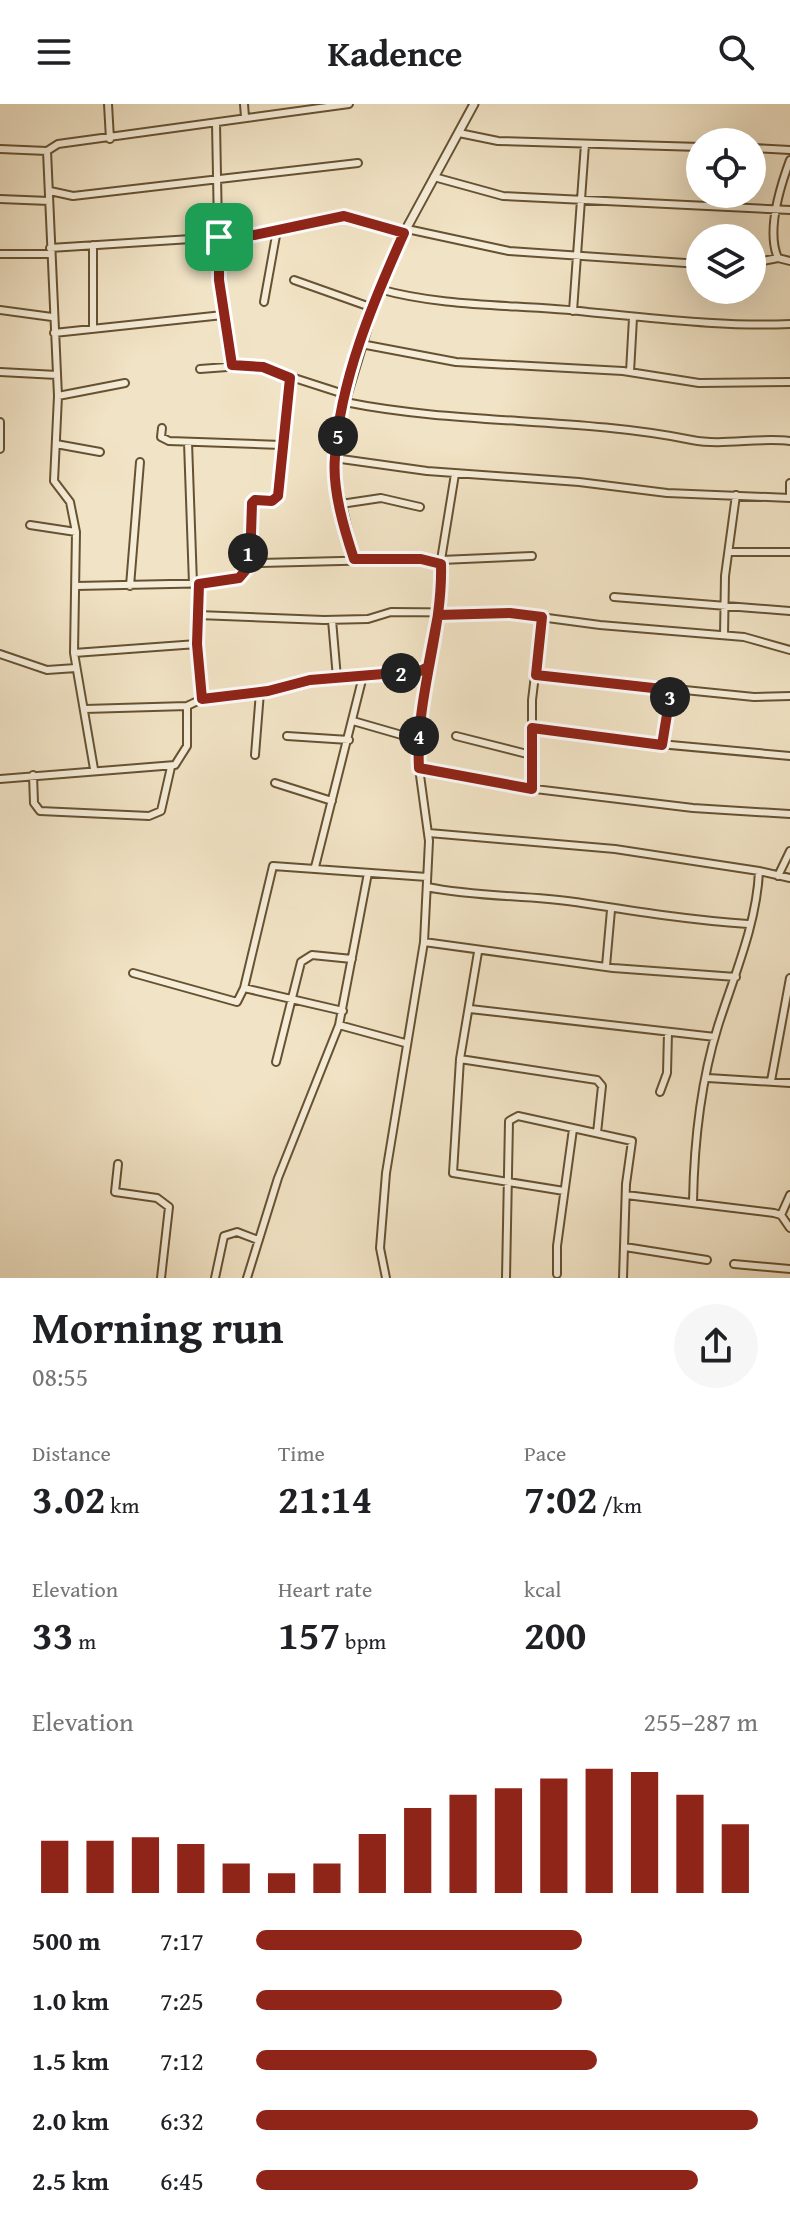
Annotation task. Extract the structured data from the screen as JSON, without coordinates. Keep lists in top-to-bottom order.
{
  "page": {
    "header": "Kadence",
    "pins": [
      "5",
      "1",
      "2",
      "3",
      "4"
    ],
    "heading": ["Morning run", "08:55"],
    "stats": [
      ["Distance", "3.02 km"],
      ["Time", "21:14"],
      ["Pace", "7:02 /km"],
      ["Elevation", "33 m"],
      ["Heart rate", "157 bpm"],
      ["kcal", "200"]
    ],
    "chart": ["Elevation", "255–287 m"],
    "list": [
      {
        "name": "500 m",
        "note": "7:17"
      },
      {
        "name": "1.0 km",
        "note": "7:25"
      },
      {
        "name": "1.5 km",
        "note": "7:12"
      },
      {
        "name": "2.0 km",
        "note": "6:32"
      },
      {
        "name": "2.5 km",
        "note": "6:45"
      }
    ]
  }
}
